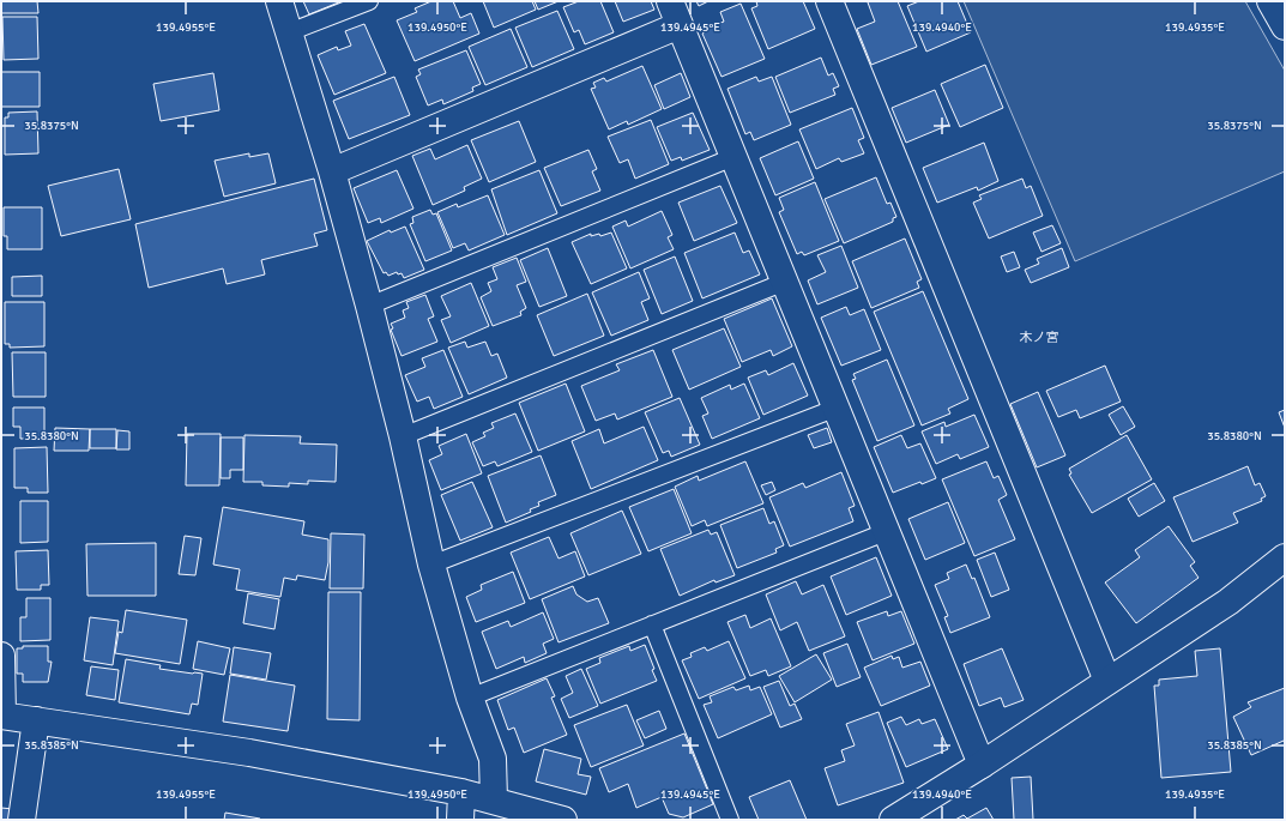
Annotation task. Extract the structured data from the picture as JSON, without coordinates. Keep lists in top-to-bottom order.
{
  "districts": ["木ノ宮"],
  "coordinates": [
    "139.4955°E",
    "139.4950°E",
    "139.4945°E",
    "139.4940°E",
    "139.4935°E",
    "35.8375°N",
    "35.8380°N",
    "35.8385°N"
  ]
}
